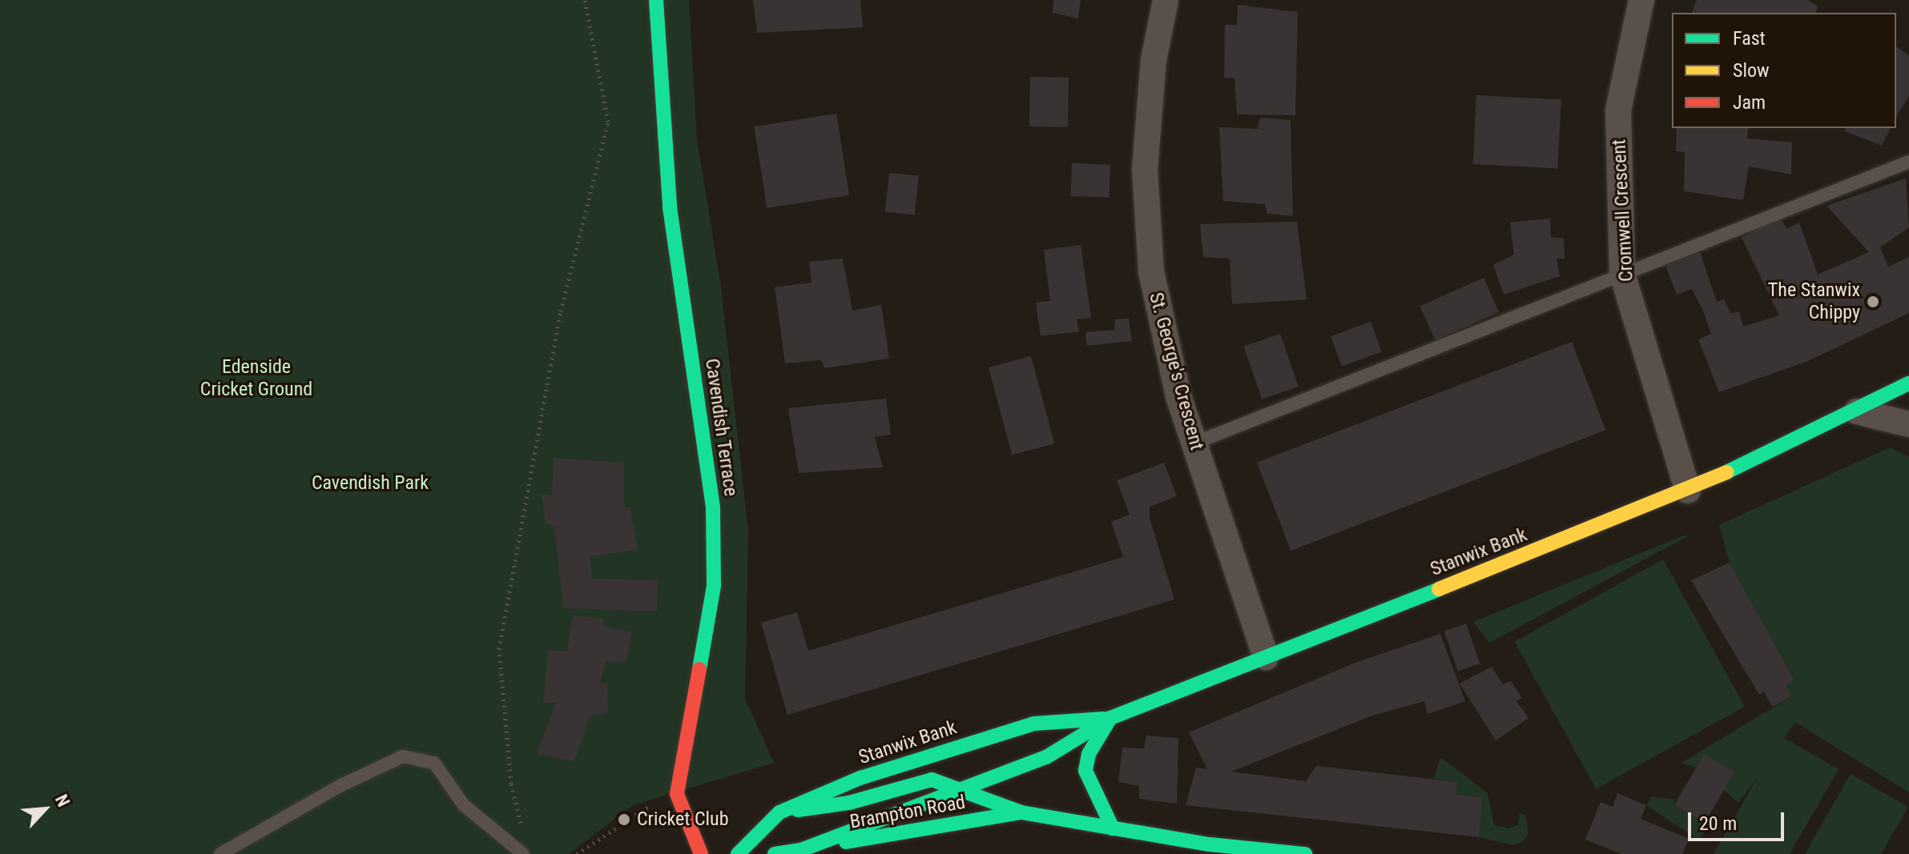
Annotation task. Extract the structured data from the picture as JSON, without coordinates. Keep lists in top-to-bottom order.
{
  "streets": {
    "main road": ["Cavendish Terrace", "Stanwix Bank", "Brampton Road"],
    "street": ["Cromwell Crescent", "St. George's Crescent"]
  },
  "crossings": [
    ["Cromwell Crescent", "Stanwix Bank"],
    ["St. George's Crescent", "Stanwix Bank"],
    ["Stanwix Bank", "Brampton Road"]
  ],
  "parks": ["Edenside Cricket Ground", "Cavendish Park"],
  "places": ["The Stanwix Chippy", "Cricket Club"],
  "legend": ["Fast", "Slow", "Jam"],
  "scale_bar": "20 m",
  "north": "top right"
}
